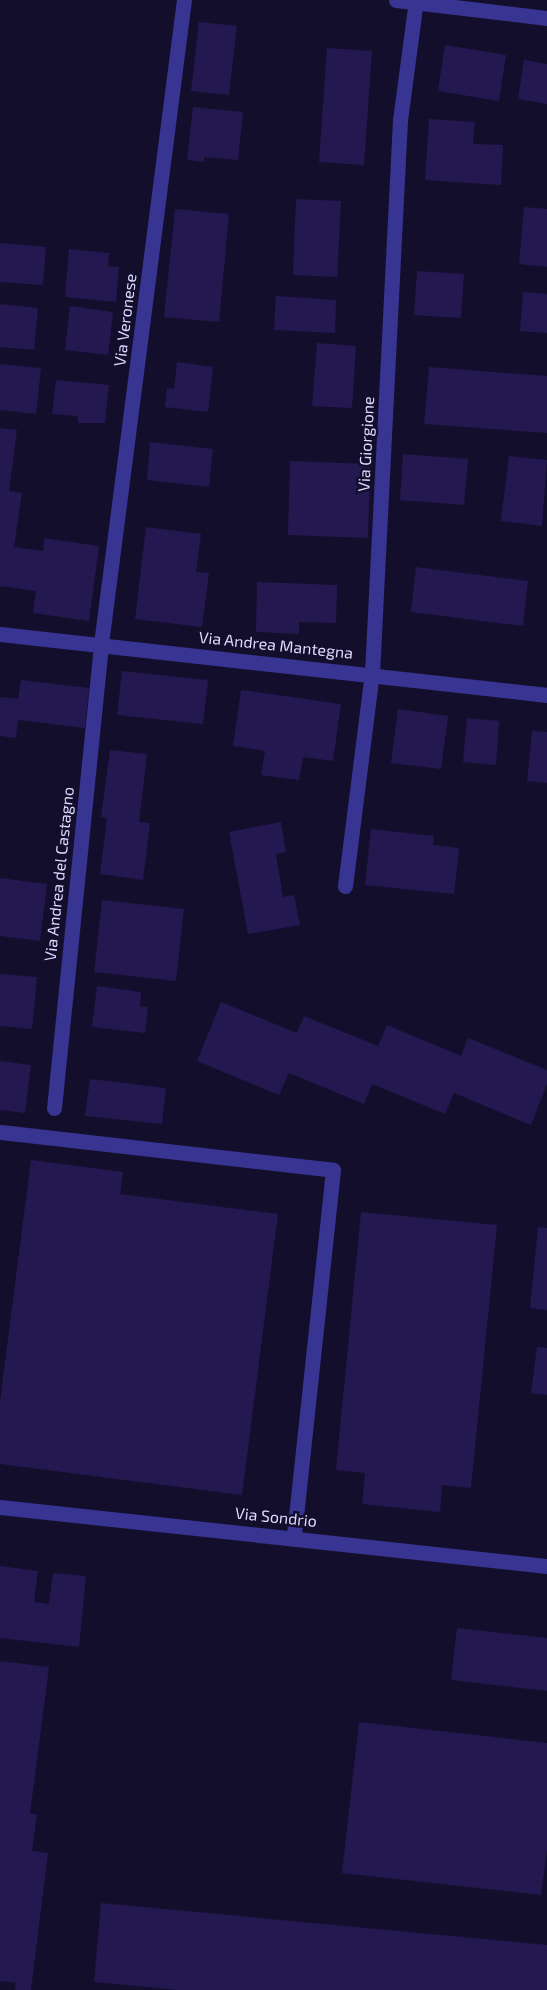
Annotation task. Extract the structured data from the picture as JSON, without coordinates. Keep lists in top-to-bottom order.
{
  "streets": {
    "street": [
      "Via Veronese",
      "Via Giorgione",
      "Via Andrea Mantegna",
      "Via Andrea del Castagno",
      "Via Sondrio"
    ]
  },
  "crossings": [
    ["Via Veronese", "Via Andrea Mantegna"],
    ["Via Veronese", "Via Andrea del Castagno"],
    ["Via Giorgione", "Via Andrea Mantegna"],
    ["Via Andrea Mantegna", "Via Andrea del Castagno"]
  ]
}
